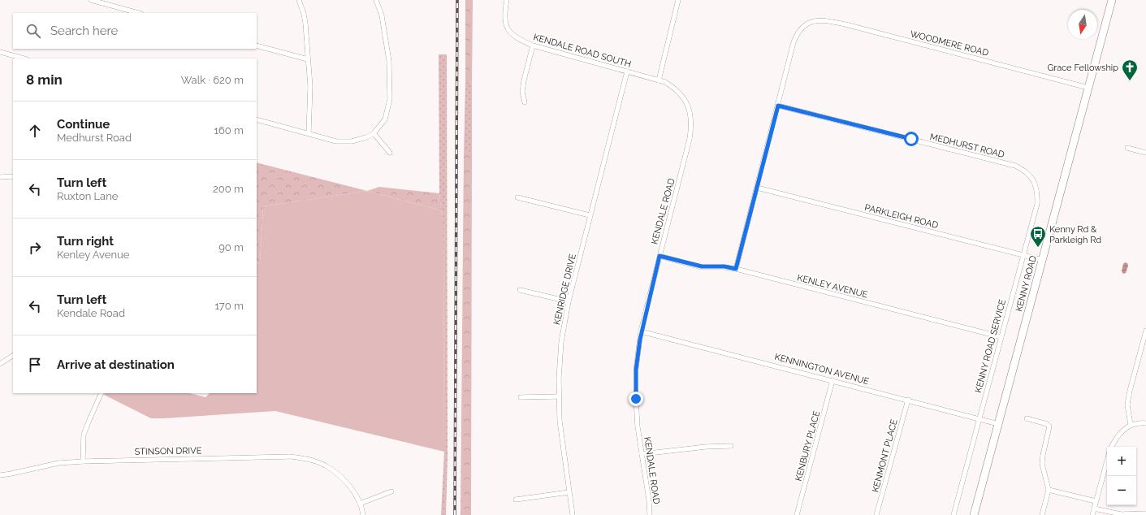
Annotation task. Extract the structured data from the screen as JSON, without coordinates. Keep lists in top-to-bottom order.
{
  "streets": {
    "main road": ["KENNY ROAD"],
    "street": [
      "WOODMERE ROAD",
      "KENDALE ROAD SOUTH",
      "MEDHURST ROAD",
      "KENDALE ROAD",
      "PARKLEIGH ROAD",
      "KENLEY AVENUE",
      "KENRIDGE DRIVE",
      "KENNY ROAD SERVICE",
      "KENNINGTON AVENUE",
      "KENBURY PLACE",
      "STINSON DRIVE",
      "KENMONT PLACE"
    ]
  },
  "crossings": [
    ["WOODMERE ROAD", "MEDHURST ROAD"],
    ["WOODMERE ROAD", "KENNY ROAD"],
    ["KENDALE ROAD SOUTH", "KENDALE ROAD"],
    ["KENDALE ROAD SOUTH", "KENRIDGE DRIVE"],
    ["MEDHURST ROAD", "KENNY ROAD SERVICE"],
    ["KENDALE ROAD", "KENLEY AVENUE"],
    ["KENDALE ROAD", "KENNINGTON AVENUE"],
    ["PARKLEIGH ROAD", "KENNY ROAD"],
    ["PARKLEIGH ROAD", "KENNY ROAD SERVICE"],
    ["KENNY ROAD", "KENNINGTON AVENUE"],
    ["KENLEY AVENUE", "KENNY ROAD SERVICE"],
    ["KENNY ROAD SERVICE", "KENNINGTON AVENUE"],
    ["KENNINGTON AVENUE", "KENBURY PLACE"],
    ["KENNINGTON AVENUE", "KENMONT PLACE"]
  ],
  "places": {
    "church": ["Grace Fellowship"],
    "bus stop": ["Kenny Rd & Parkleigh Rd"]
  },
  "north": "bottom",
  "page": {
    "search": "Search here",
    "heading": ["8 min", "Walk · 620 m"],
    "list": [
      ["Continue", "Medhurst Road", "160 m"],
      ["Turn left", "Ruxton Lane", "200 m"],
      ["Turn right", "Kenley Avenue", "90 m"],
      ["Turn left", "Kendale Road", "170 m"],
      "Arrive at destination"
    ],
    "map_buttons": ["+", "−"]
  }
}
